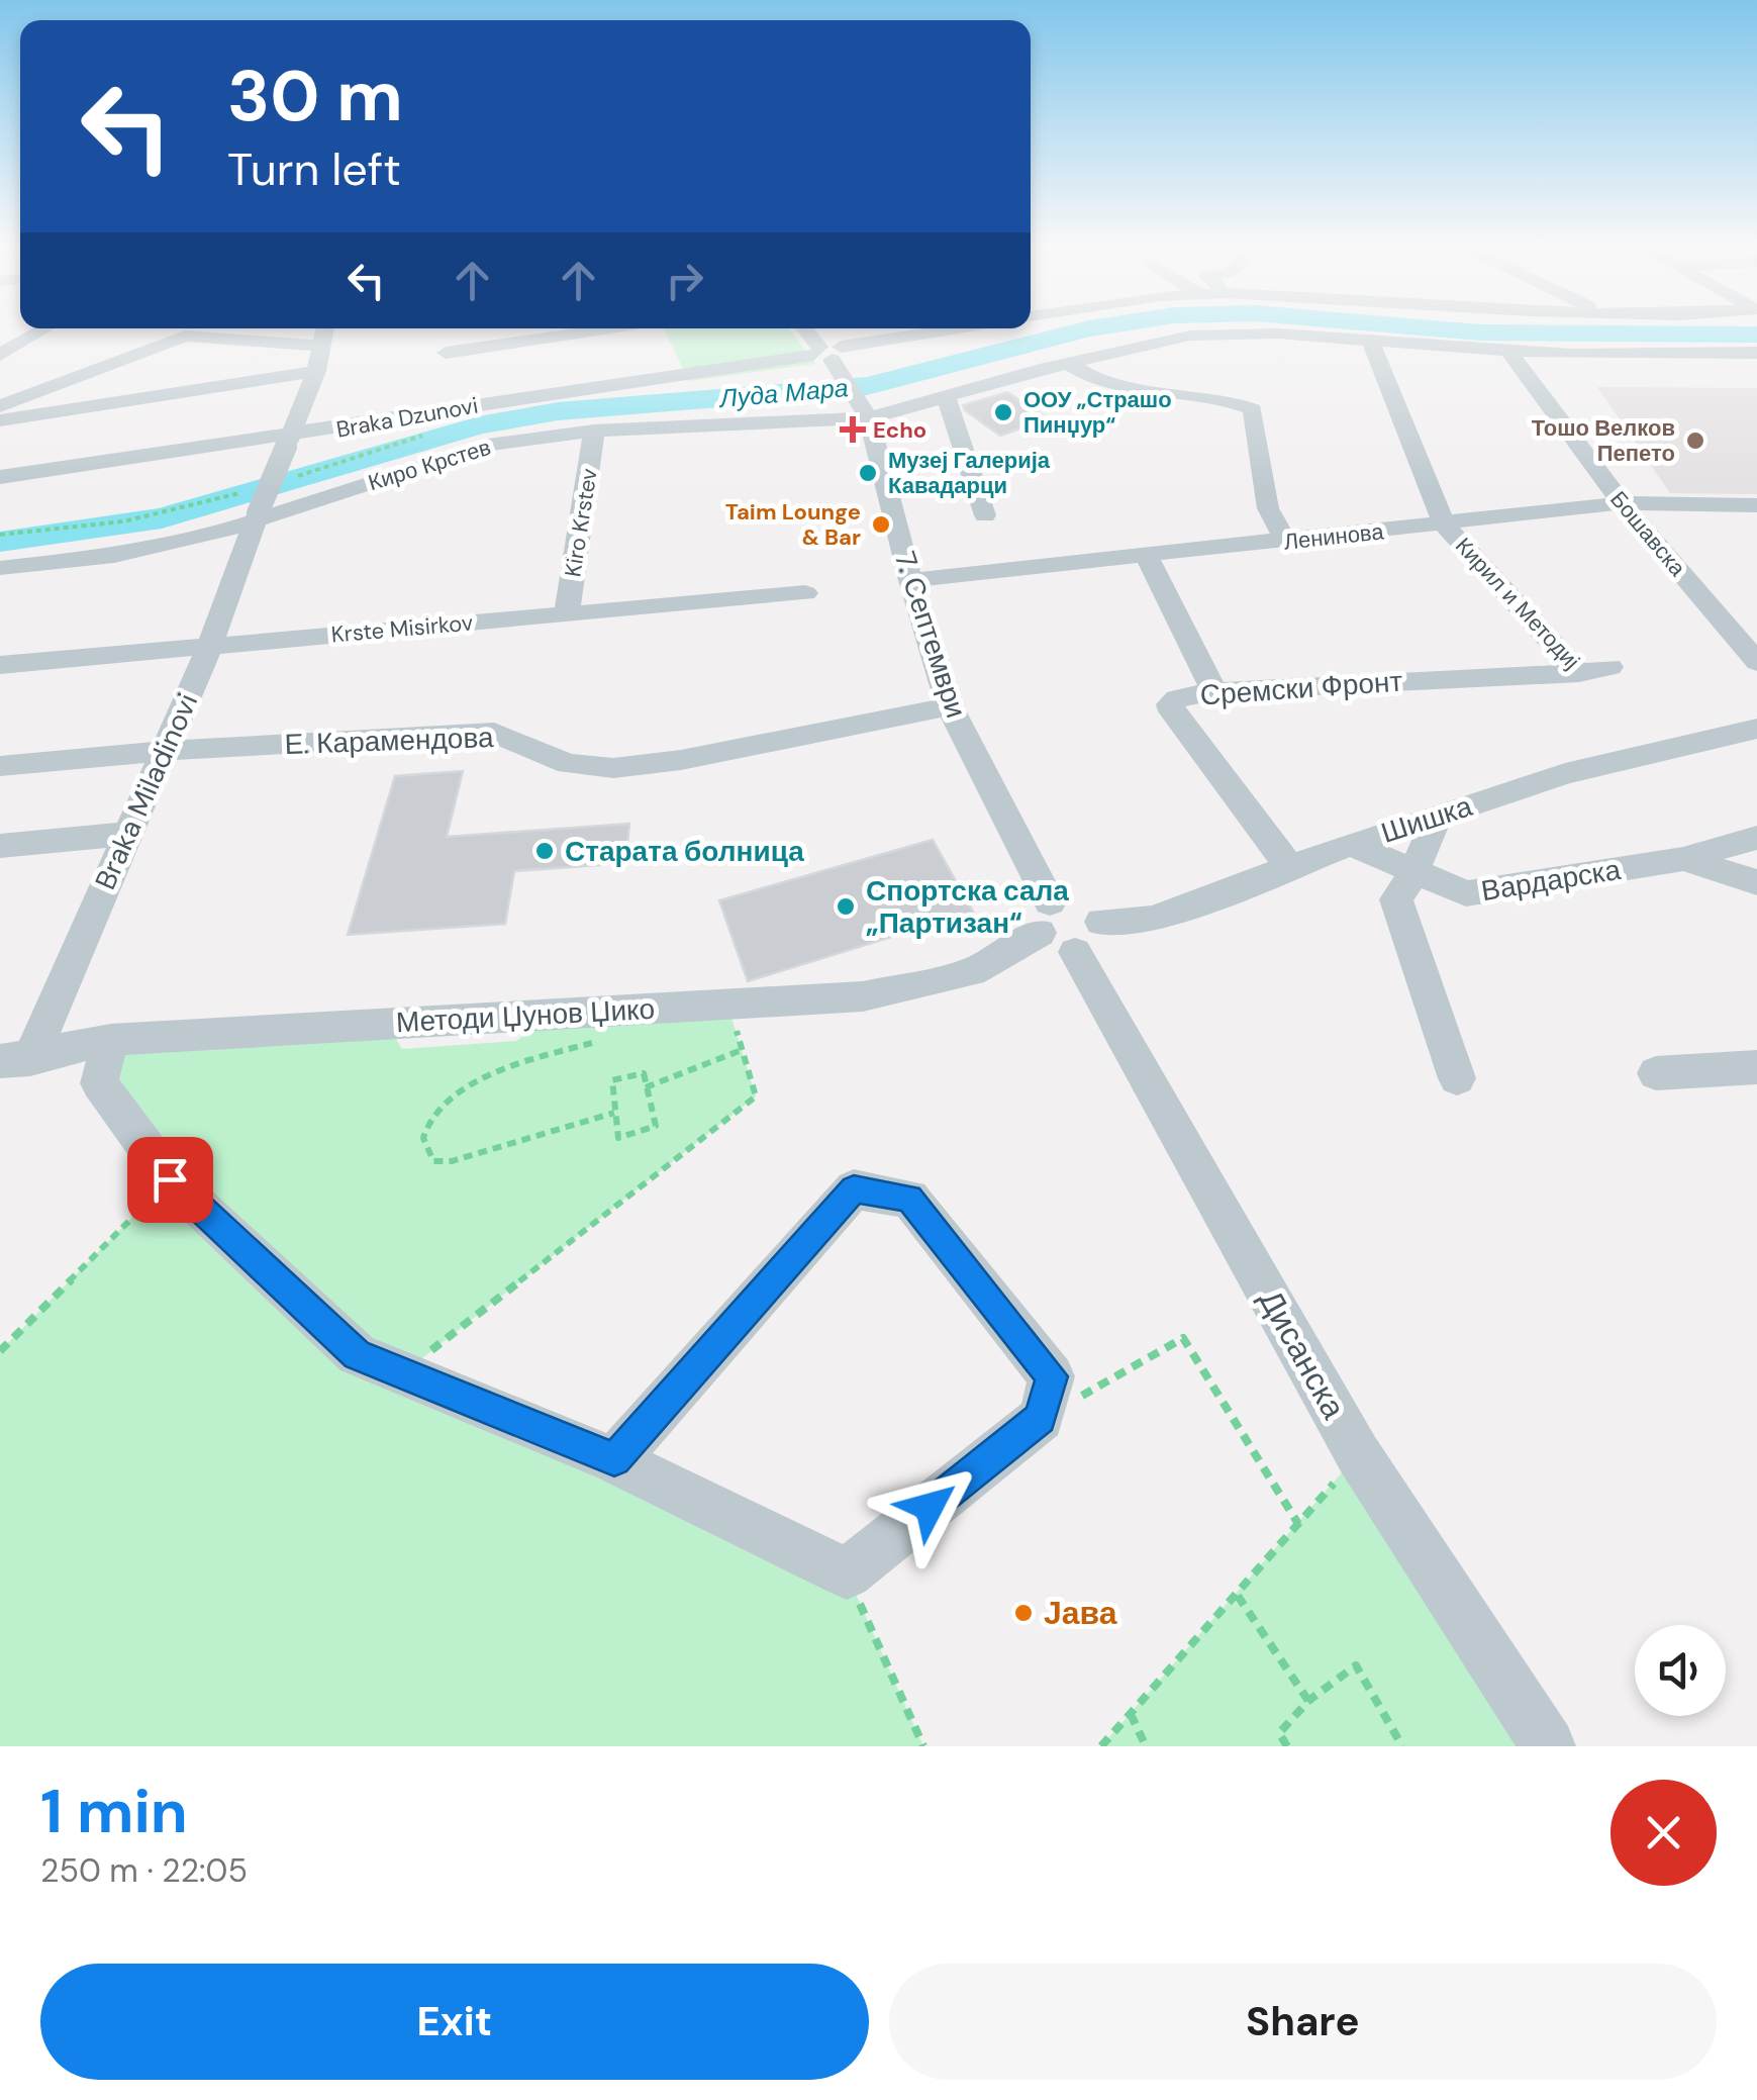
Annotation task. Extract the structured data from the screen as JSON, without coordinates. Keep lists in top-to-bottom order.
{
  "streets": {
    "street": [
      "Braka Dzunovi",
      "Киро Крстев",
      "Kiro Krstev",
      "Бошавска",
      "Ленинова",
      "Кирил и Методиј",
      "Krste Misirkov",
      "7. Септември",
      "Сремски Фронт",
      "Е. Карамендова",
      "Braka Miladinovi",
      "Шишка",
      "Вардарска",
      "Методи Џунов Џико",
      "Дисанска"
    ]
  },
  "crossings": [
    ["Braka Dzunovi", "7. Септември"],
    ["Braka Dzunovi", "Braka Miladinovi"],
    ["Киро Крстев", "Kiro Krstev"],
    ["Киро Крстев", "Бошавска"],
    ["Киро Крстев", "Кирил и Методиј"],
    ["Киро Крстев", "7. Септември"],
    ["Киро Крстев", "Braka Miladinovi"],
    ["Kiro Krstev", "Krste Misirkov"],
    ["Бошавска", "Ленинова"],
    ["Ленинова", "Кирил и Методиј"],
    ["Ленинова", "7. Септември"],
    ["Кирил и Методиј", "Сремски Фронт"],
    ["Krste Misirkov", "Braka Miladinovi"],
    ["7. Септември", "Е. Карамендова"],
    ["7. Септември", "Шишка"],
    ["7. Септември", "Методи Џунов Џико"],
    ["7. Септември", "Дисанска"],
    ["Сремски Фронт", "Шишка"],
    ["Е. Карамендова", "Braka Miladinovi"],
    ["Braka Miladinovi", "Методи Џунов Џико"],
    ["Шишка", "Вардарска"],
    ["Шишка", "Методи Џунов Џико"],
    ["Шишка", "Дисанска"],
    ["Методи Џунов Џико", "Дисанска"]
  ],
  "water": ["Луда Мара"],
  "places": {
    "other": [
      "ООУ „Страшо Пинџур“",
      "Тошо Велков Пепето",
      "Музеј Галерија Кавадарци",
      "Taim Lounge & Bar",
      "Старата болница",
      "Спортска сала „Партизан“",
      "Јава"
    ],
    "health": ["Echo"]
  },
  "page": {
    "turn": ["30 m", "Turn left"],
    "heading": ["1 min", "250 m · 22:05"],
    "buttons": ["Exit", "Share"]
  }
}
